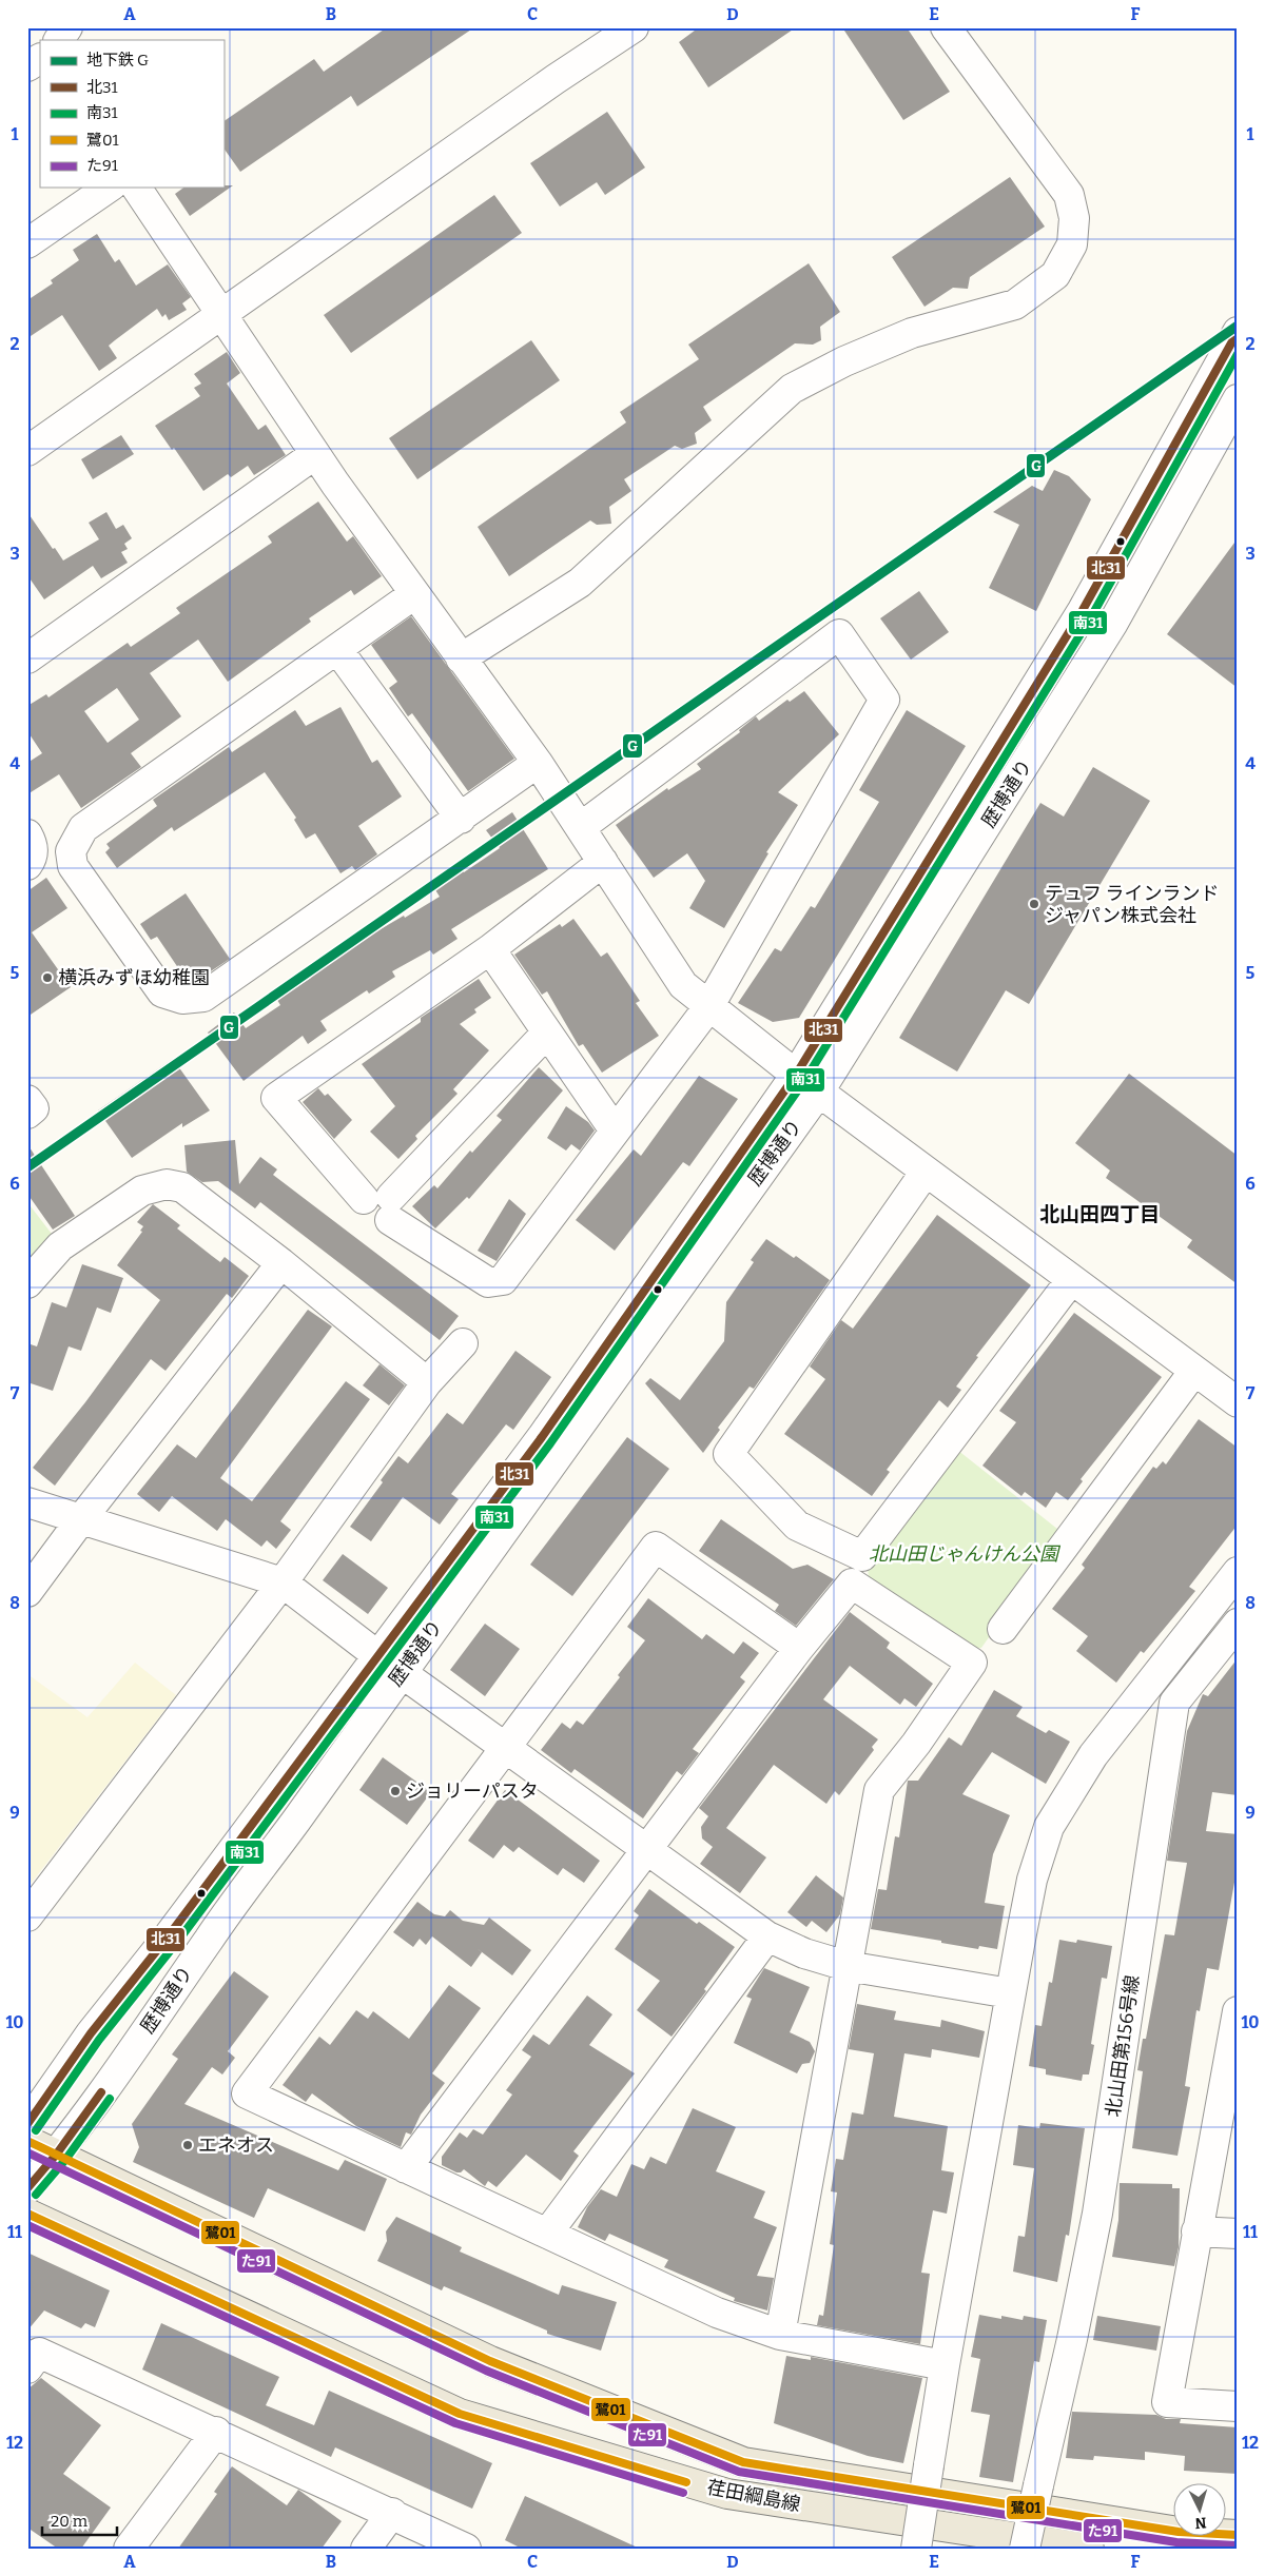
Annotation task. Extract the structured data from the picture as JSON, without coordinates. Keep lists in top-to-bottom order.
{
  "streets": {
    "main road": ["荏田綱島線"],
    "street": ["歴博通り", "北山田第156号線"]
  },
  "crossings": [
    ["歴博通り", "荏田綱島線"]
  ],
  "districts": ["北山田四丁目"],
  "parks": ["北山田じゃんけん公園"],
  "places": [
    "テュフ ラインランド ジャパン株式会社",
    "横浜みずほ幼稚園",
    "ジョリーパスタ",
    "エネオス"
  ],
  "lines": [
    "metro line G",
    "transit line 北31",
    "transit line 南31",
    "transit line 鷺01",
    "transit line た91"
  ],
  "legend": [
    "地下鉄 G",
    "北31",
    "南31",
    "鷺01",
    "た91"
  ],
  "scale_bar": "20 m",
  "north": "bottom",
  "grid": {
    "columns": [
      "A",
      "B",
      "C",
      "D",
      "E",
      "F"
    ],
    "rows": [
      "1",
      "2",
      "3",
      "4",
      "5",
      "6",
      "7",
      "8",
      "9",
      "10",
      "11",
      "12"
    ]
  }
}
